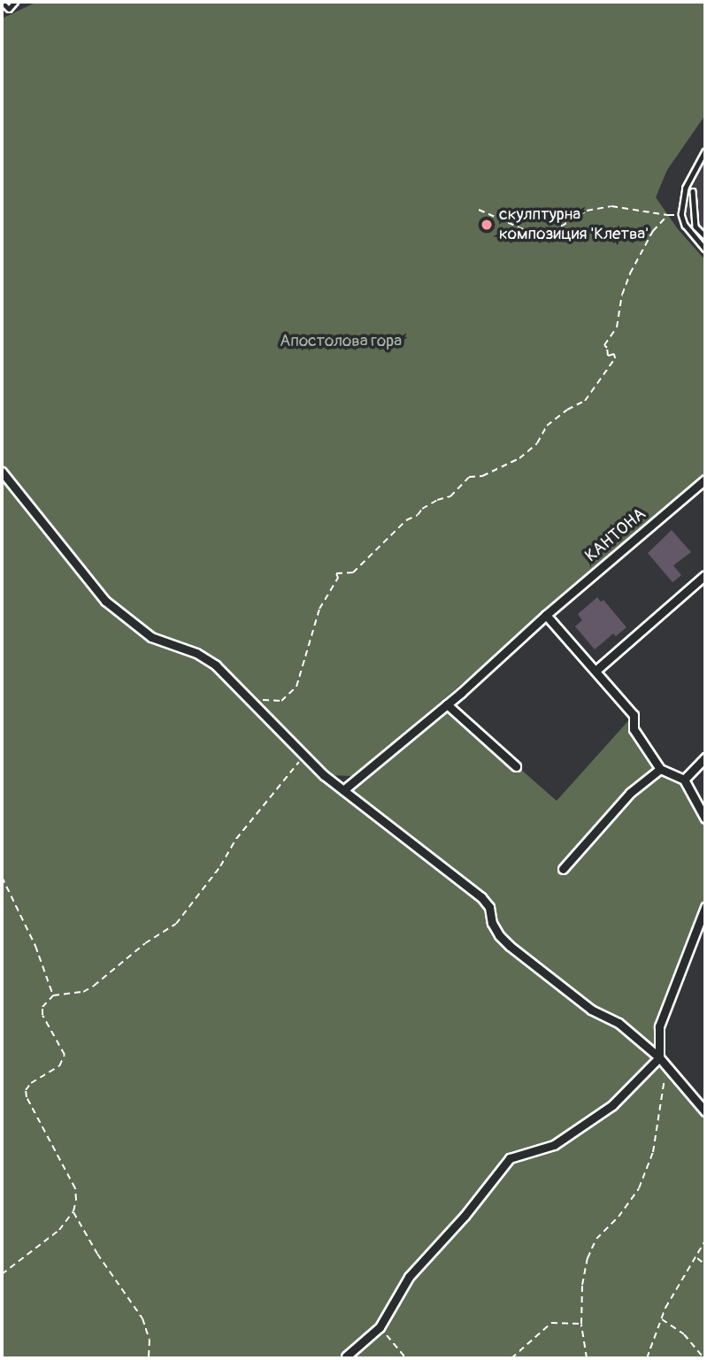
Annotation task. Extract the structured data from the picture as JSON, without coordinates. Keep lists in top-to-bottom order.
{
  "streets": {
    "street": ["КАНТОНА"]
  },
  "parks": ["Апостолова гора"],
  "places": ["скулптурна композиция 'Клетва'"]
}
